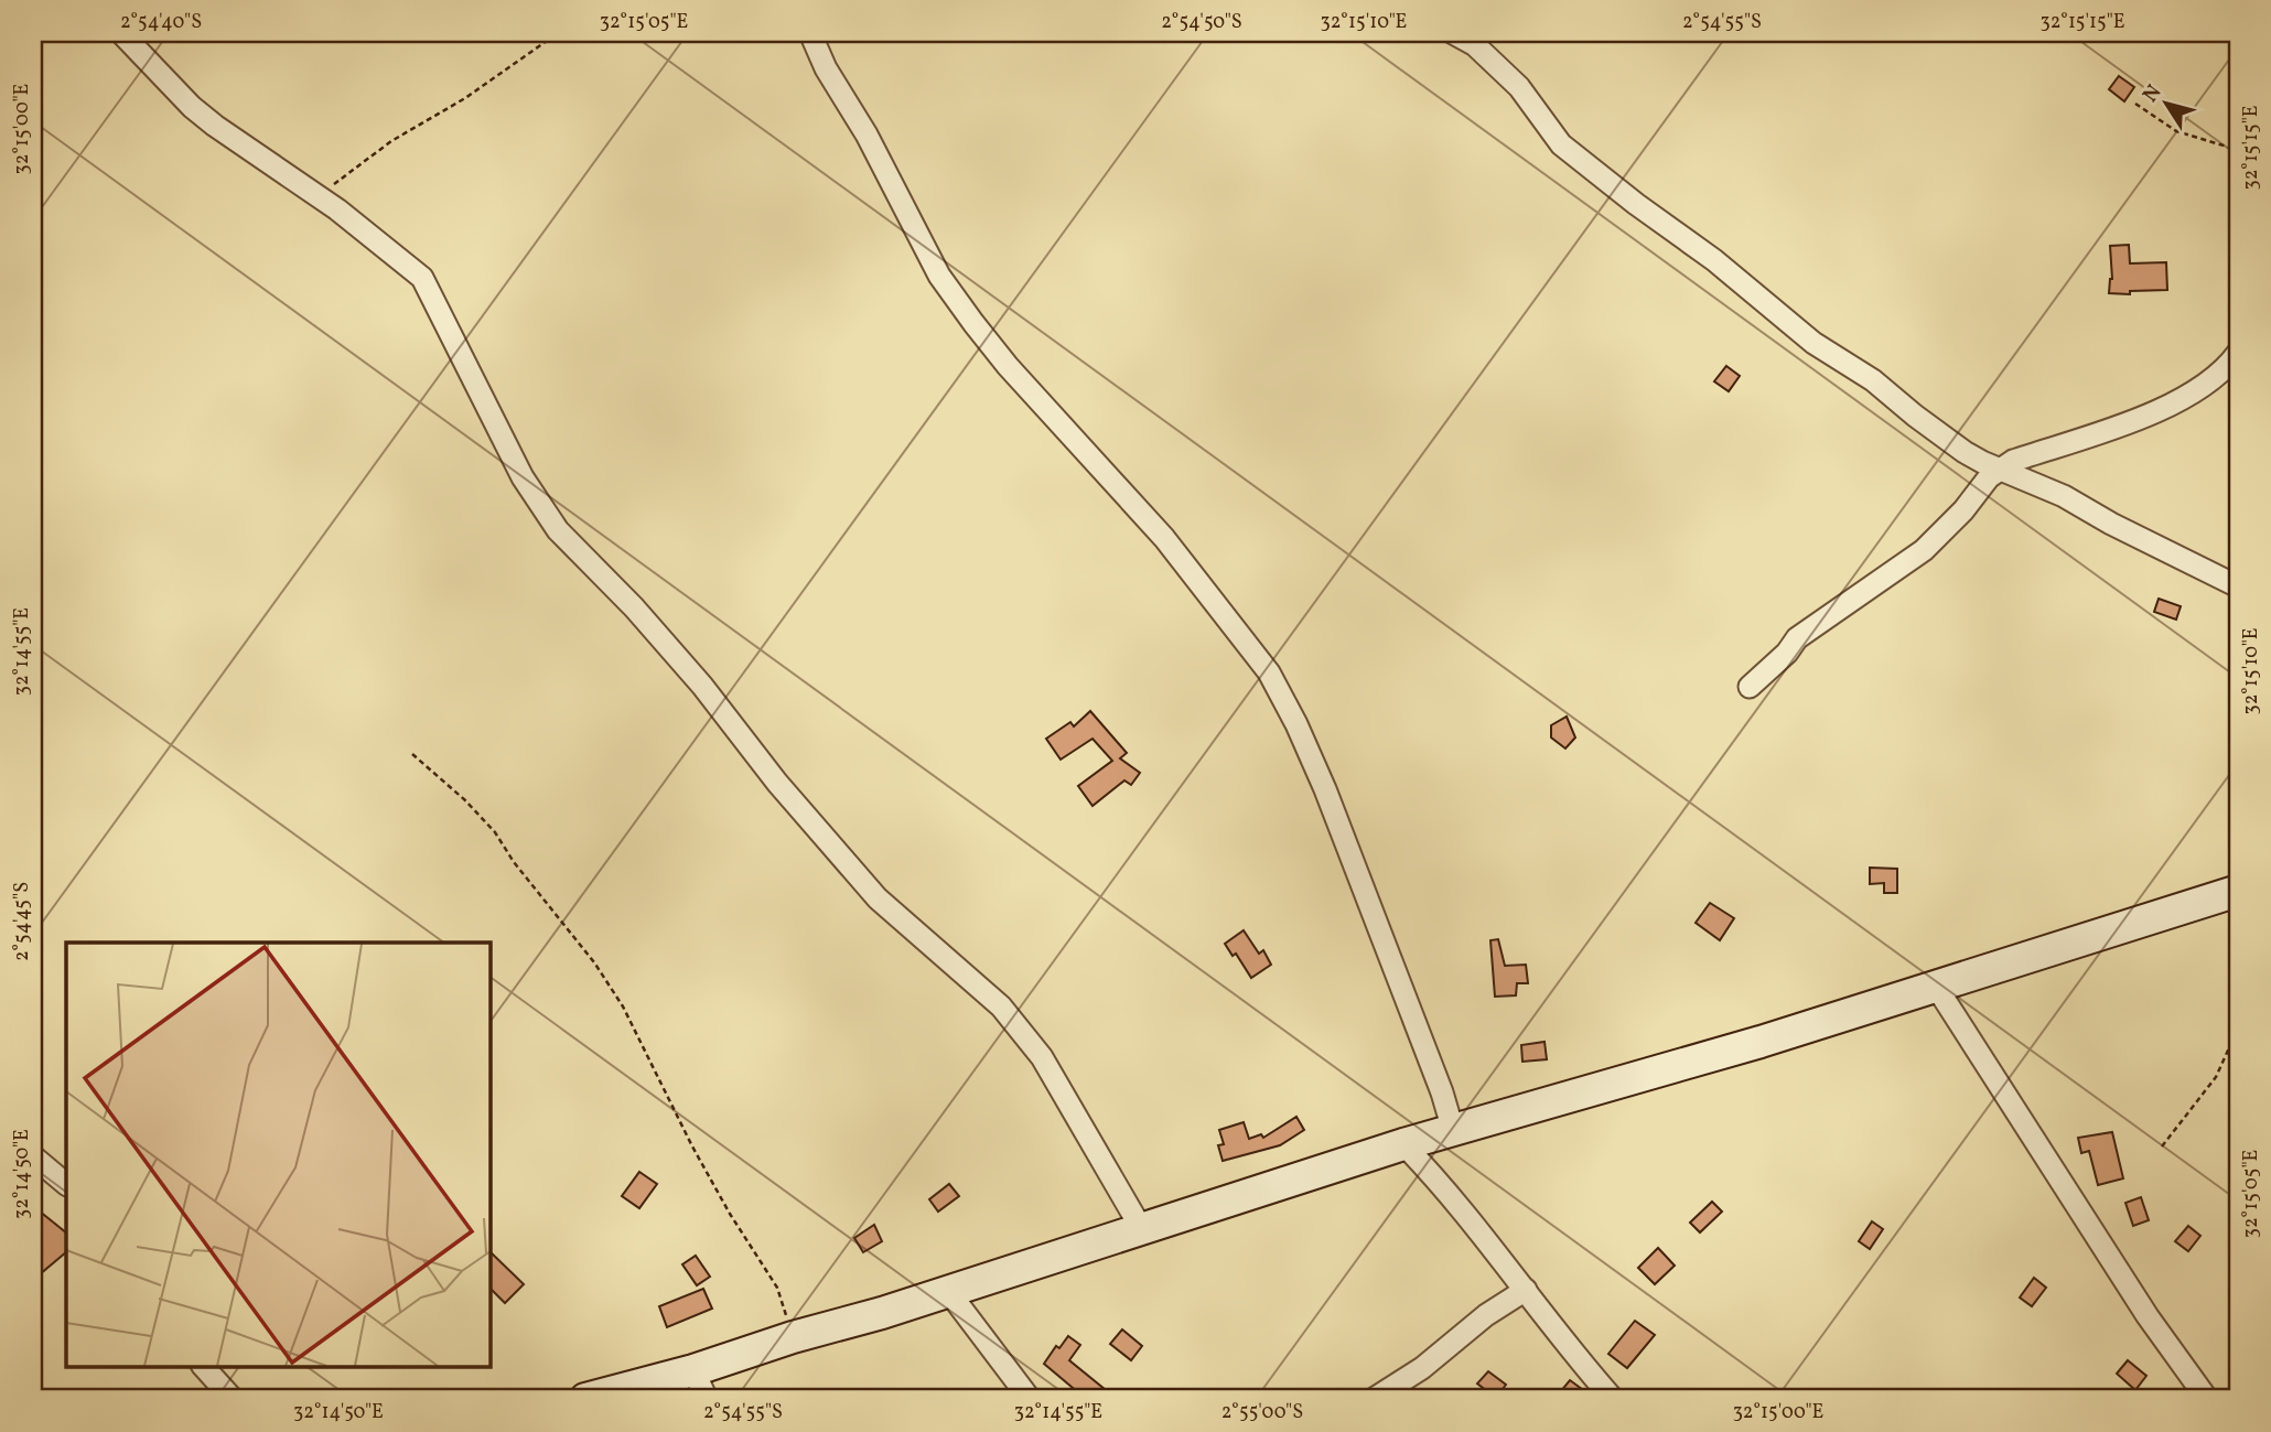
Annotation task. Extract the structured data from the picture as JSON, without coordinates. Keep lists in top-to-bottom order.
{
  "north": "top left",
  "coordinates": [
    "2°54'40\"S",
    "32°15'05\"E",
    "2°54'50\"S",
    "32°15'10\"E",
    "2°54'55\"S",
    "32°15'15\"E",
    "32°15'00\"E",
    "32°14'55\"E",
    "2°54'45\"S",
    "32°14'50\"E",
    "2°55'00\"S"
  ]
}
